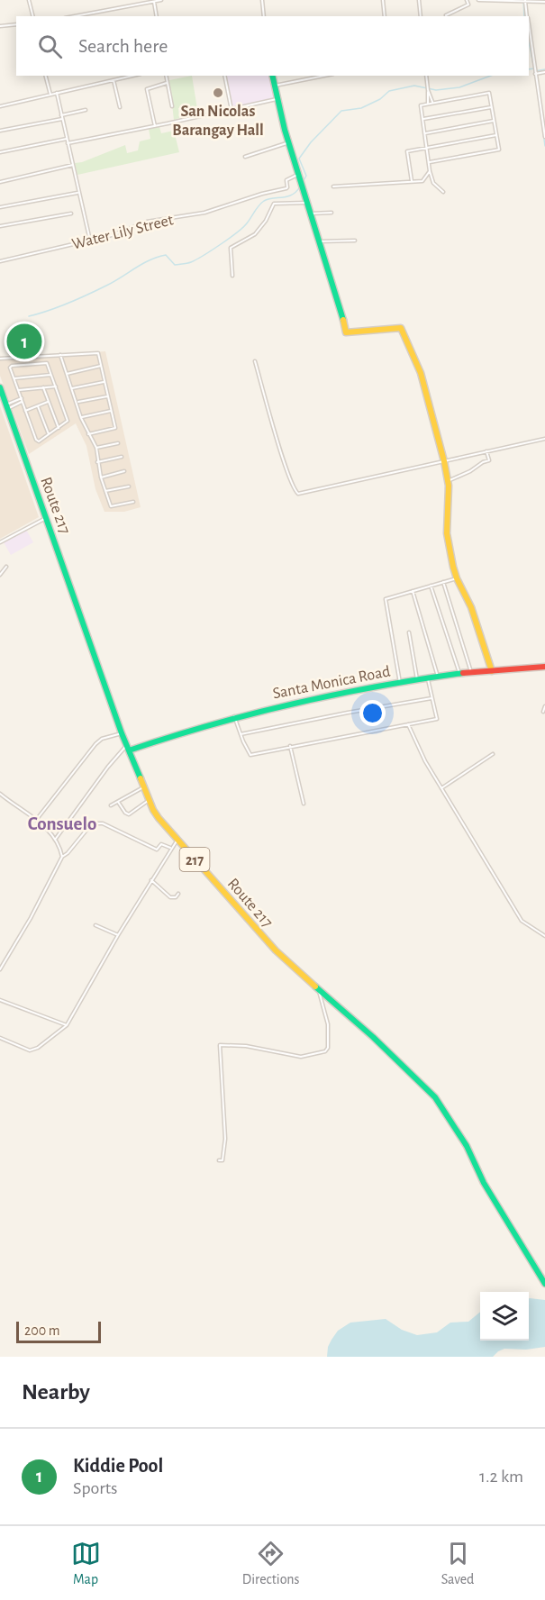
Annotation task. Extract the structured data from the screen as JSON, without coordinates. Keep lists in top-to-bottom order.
{
  "streets": {
    "street": [
      "Water Lily Street",
      "Route 217",
      "Santa Monica Road",
      "217"
    ]
  },
  "crossings": [
    ["Route 217", "Santa Monica Road"]
  ],
  "districts": ["Consuelo"],
  "places": ["San Nicolas Barangay Hall"],
  "scale_bar": "200 m",
  "page": {
    "search": "Search here",
    "pins": "1",
    "scale": "200 m",
    "heading": "Nearby",
    "list": [
      {
        "mark": "1",
        "name": "Kiddie Pool",
        "note": "Sports",
        "value": "1.2 km"
      }
    ],
    "nav": ["Map", "Directions", "Saved"]
  }
}
